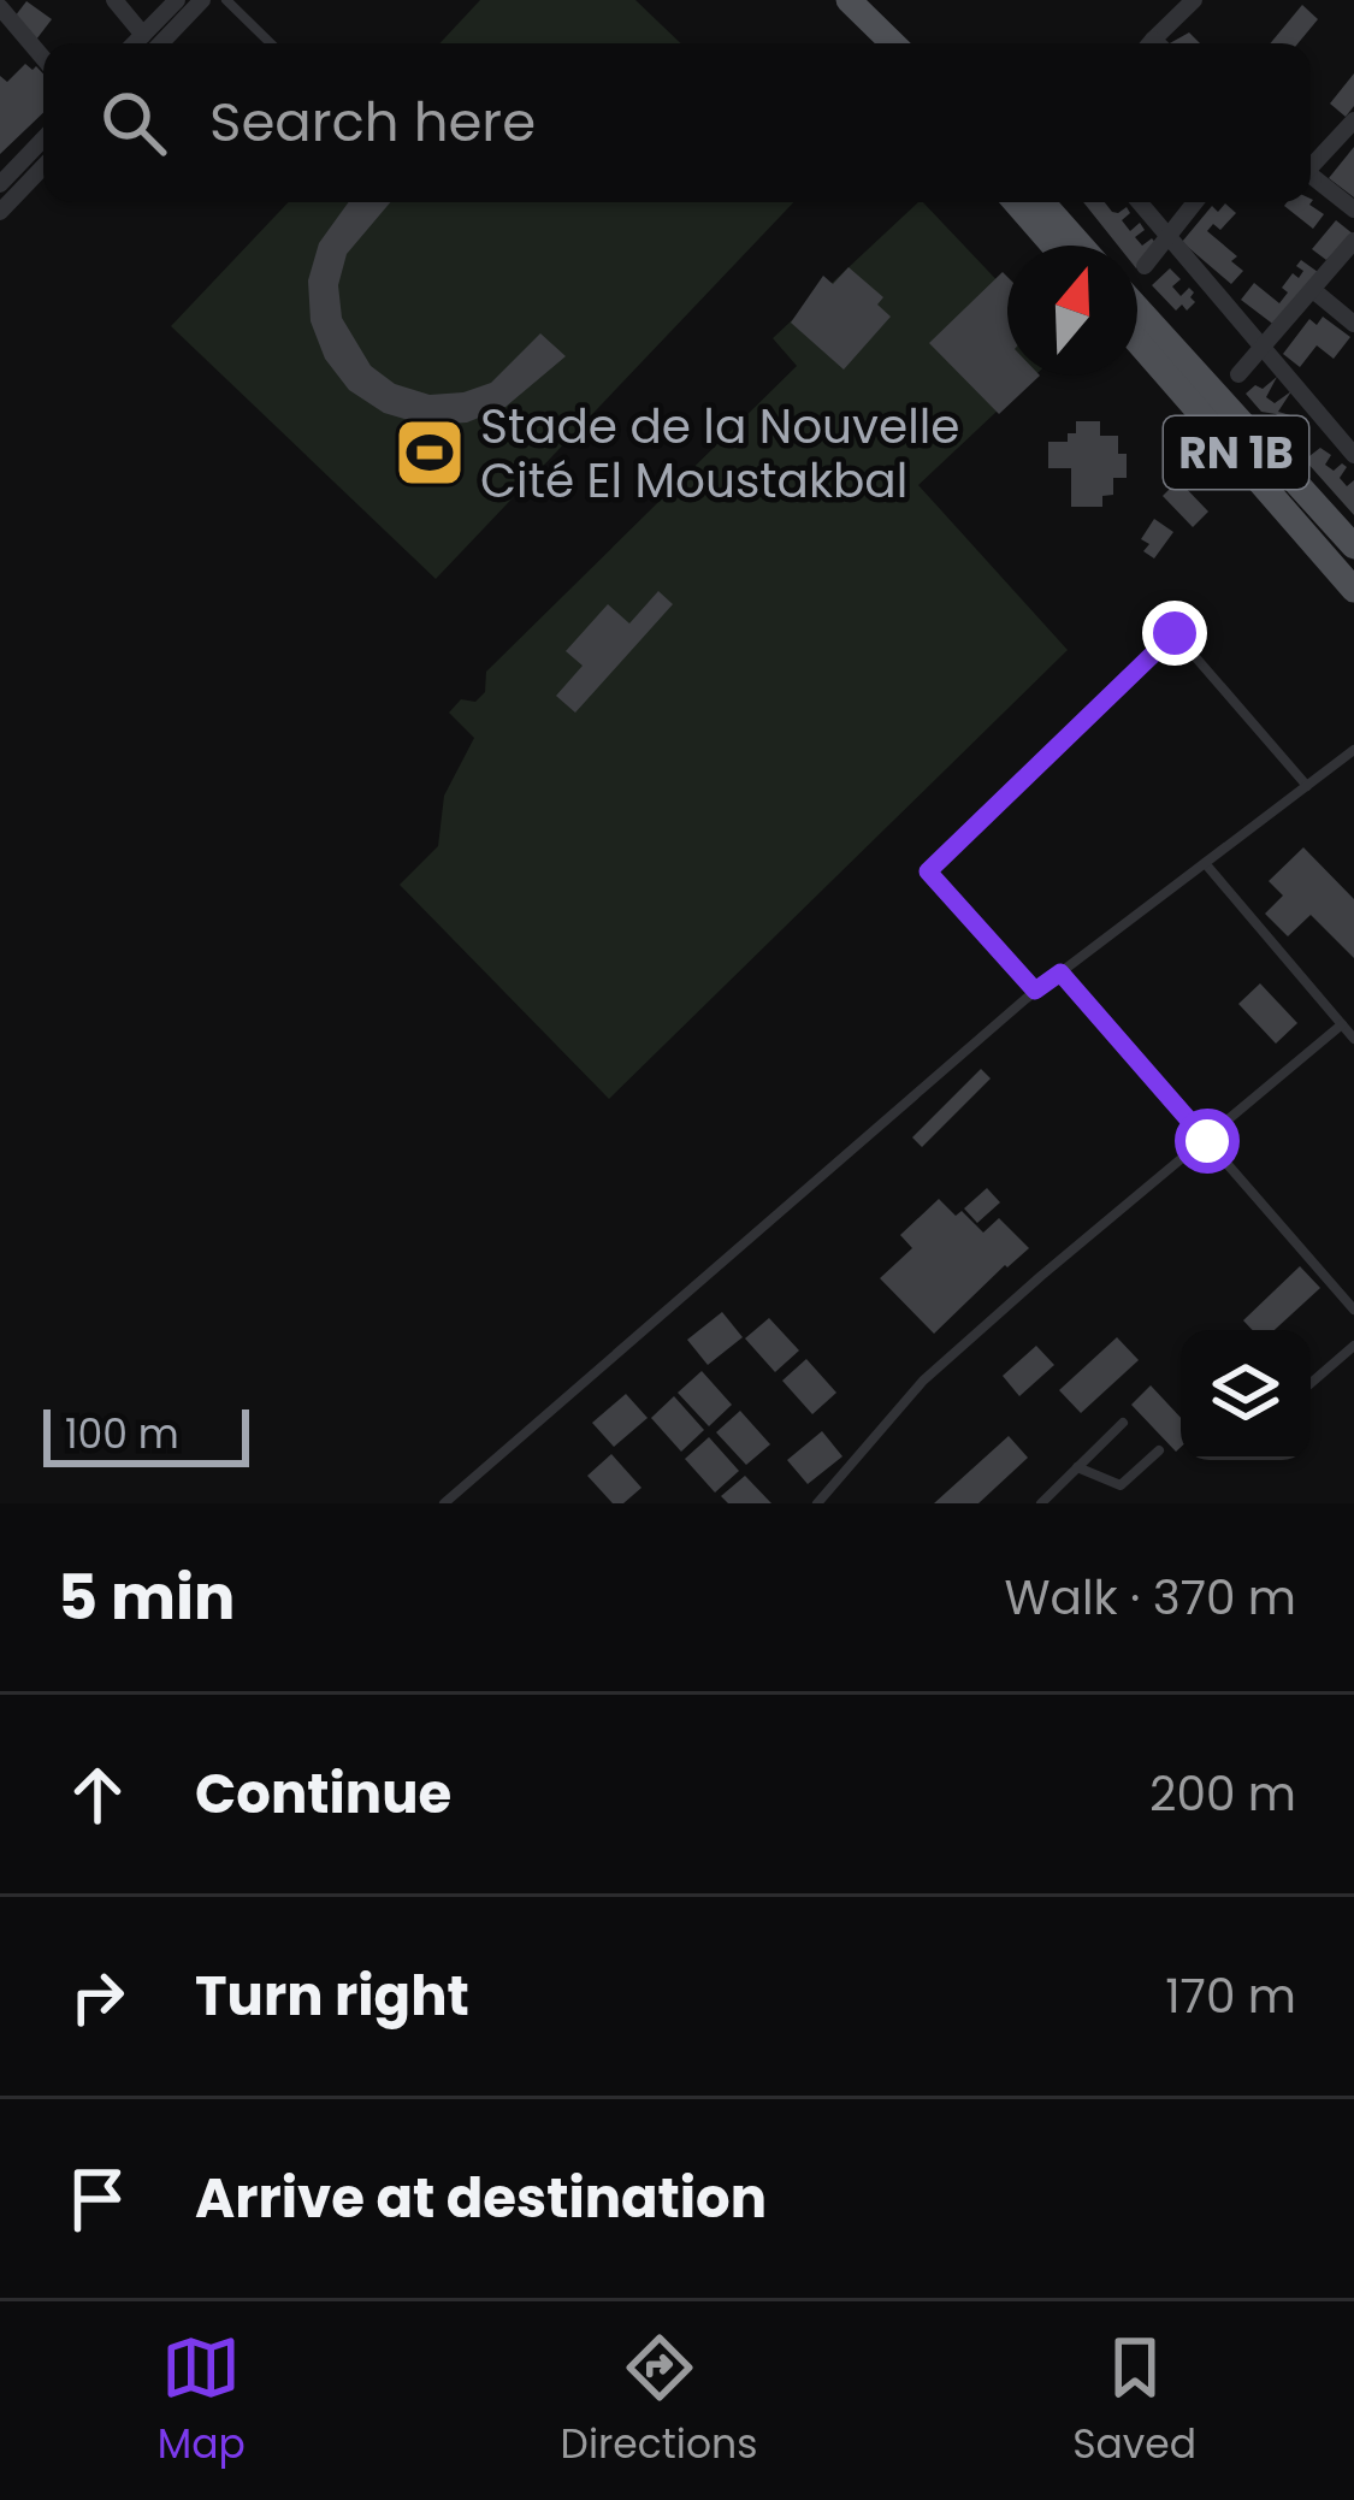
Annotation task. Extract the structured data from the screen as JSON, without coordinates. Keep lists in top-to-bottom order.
{
  "streets": {
    "main road": ["RN 1B"]
  },
  "places": {
    "sports": ["Stade de la Nouvelle Cité El Moustakbal"]
  },
  "scale_bar": "100 m",
  "north": "top",
  "page": {
    "search": "Search here",
    "scale": "100 m",
    "heading": ["5 min", "Walk · 370 m"],
    "list": [
      ["Continue", "200 m"],
      ["Turn right", "170 m"],
      "Arrive at destination"
    ],
    "nav": ["Map", "Directions", "Saved"]
  }
}
